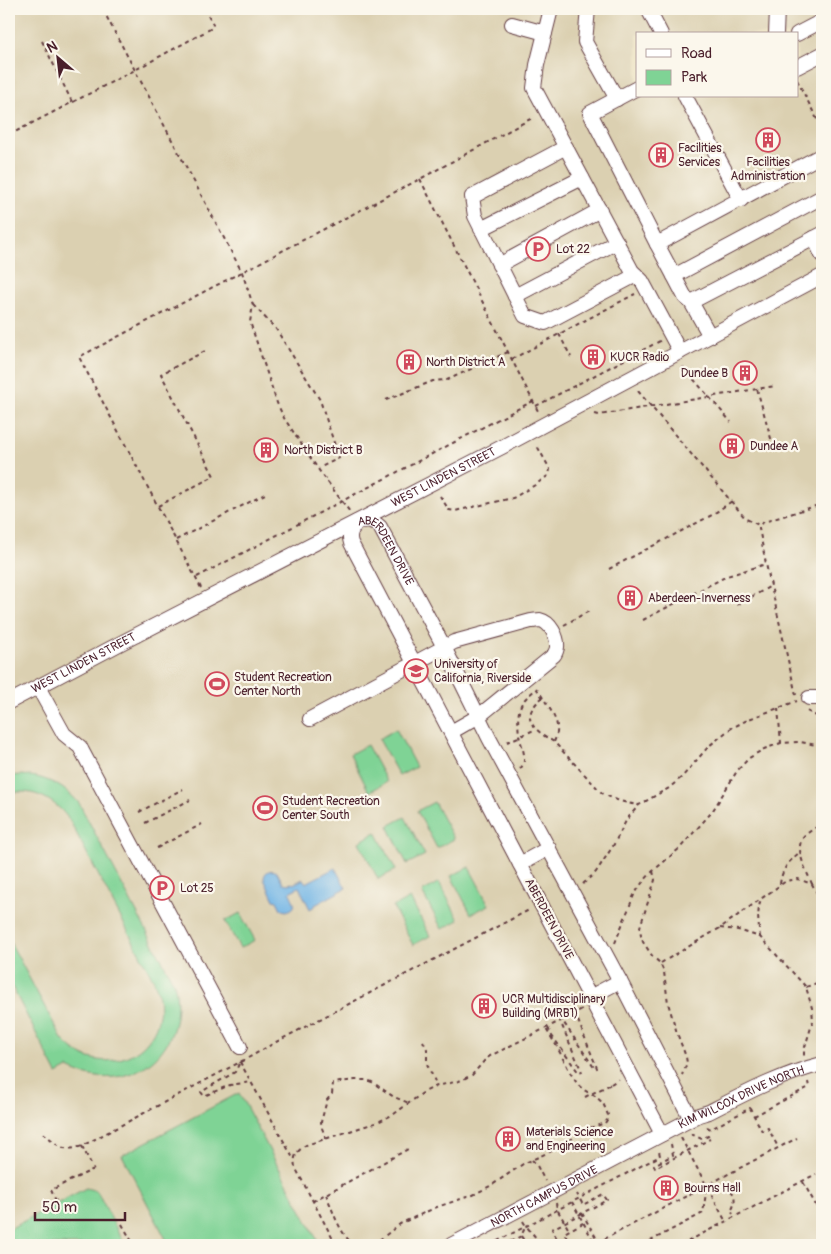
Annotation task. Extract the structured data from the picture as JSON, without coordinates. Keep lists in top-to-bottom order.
{
  "streets": {
    "street": [
      "WEST LINDEN STREET",
      "ABERDEEN DRIVE",
      "KIM WILCOX DRIVE NORTH",
      "NORTH CAMPUS DRIVE"
    ]
  },
  "crossings": [
    ["WEST LINDEN STREET", "ABERDEEN DRIVE"],
    ["ABERDEEN DRIVE", "KIM WILCOX DRIVE NORTH"],
    ["ABERDEEN DRIVE", "NORTH CAMPUS DRIVE"],
    ["KIM WILCOX DRIVE NORTH", "NORTH CAMPUS DRIVE"]
  ],
  "places": {
    "building": [
      "Facilities Administration",
      "Facilities Services",
      "KUCR Radio",
      "North District A",
      "Dundee B",
      "Dundee A",
      "North District B",
      "Aberdeen-Inverness",
      "UCR Multidisciplinary Building (MRB1)",
      "Materials Science and Engineering",
      "Bourns Hall"
    ],
    "parking": ["Lot 22", "Lot 25"],
    "school or university": ["University of California, Riverside"],
    "sports": ["Student Recreation Center North", "Student Recreation Center South"]
  },
  "legend": ["Road", "Park"],
  "scale_bar": "50 m",
  "north": "top left"
}
